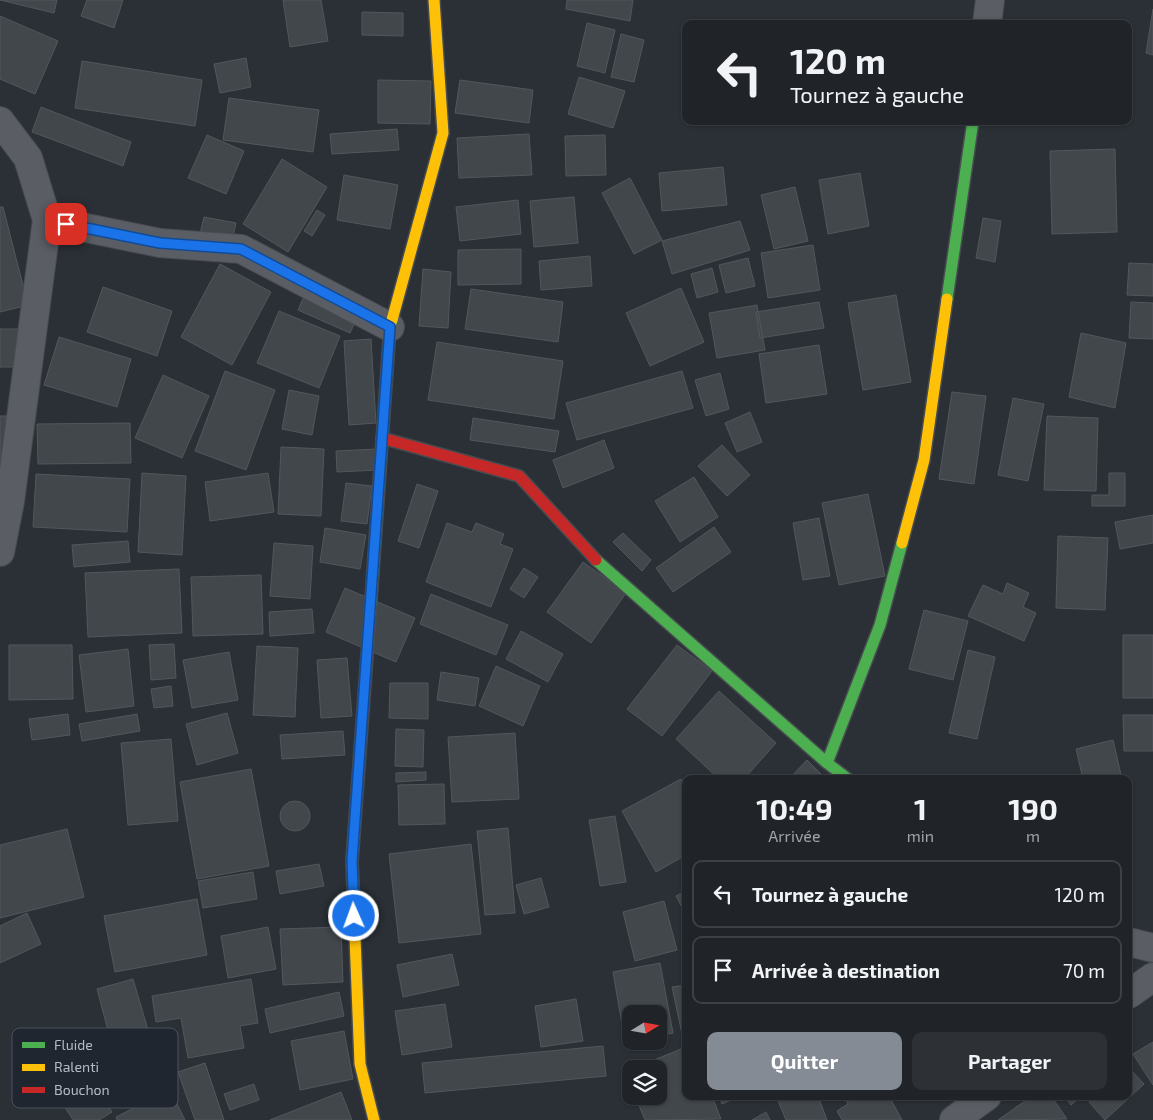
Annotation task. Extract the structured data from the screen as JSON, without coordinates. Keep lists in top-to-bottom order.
{
  "legend": ["Fluide", "Ralenti", "Bouchon"],
  "north": "right",
  "page": {
    "turn": ["120 m", "Tournez à gauche"],
    "eta": [
      "10:49",
      "Arrivée",
      "1",
      "min",
      "190",
      "m"
    ],
    "list": [
      {
        "name": "Tournez à gauche",
        "value": "120 m"
      },
      {
        "name": "Arrivée à destination",
        "value": "70 m"
      }
    ],
    "buttons": ["Quitter", "Partager"]
  }
}
